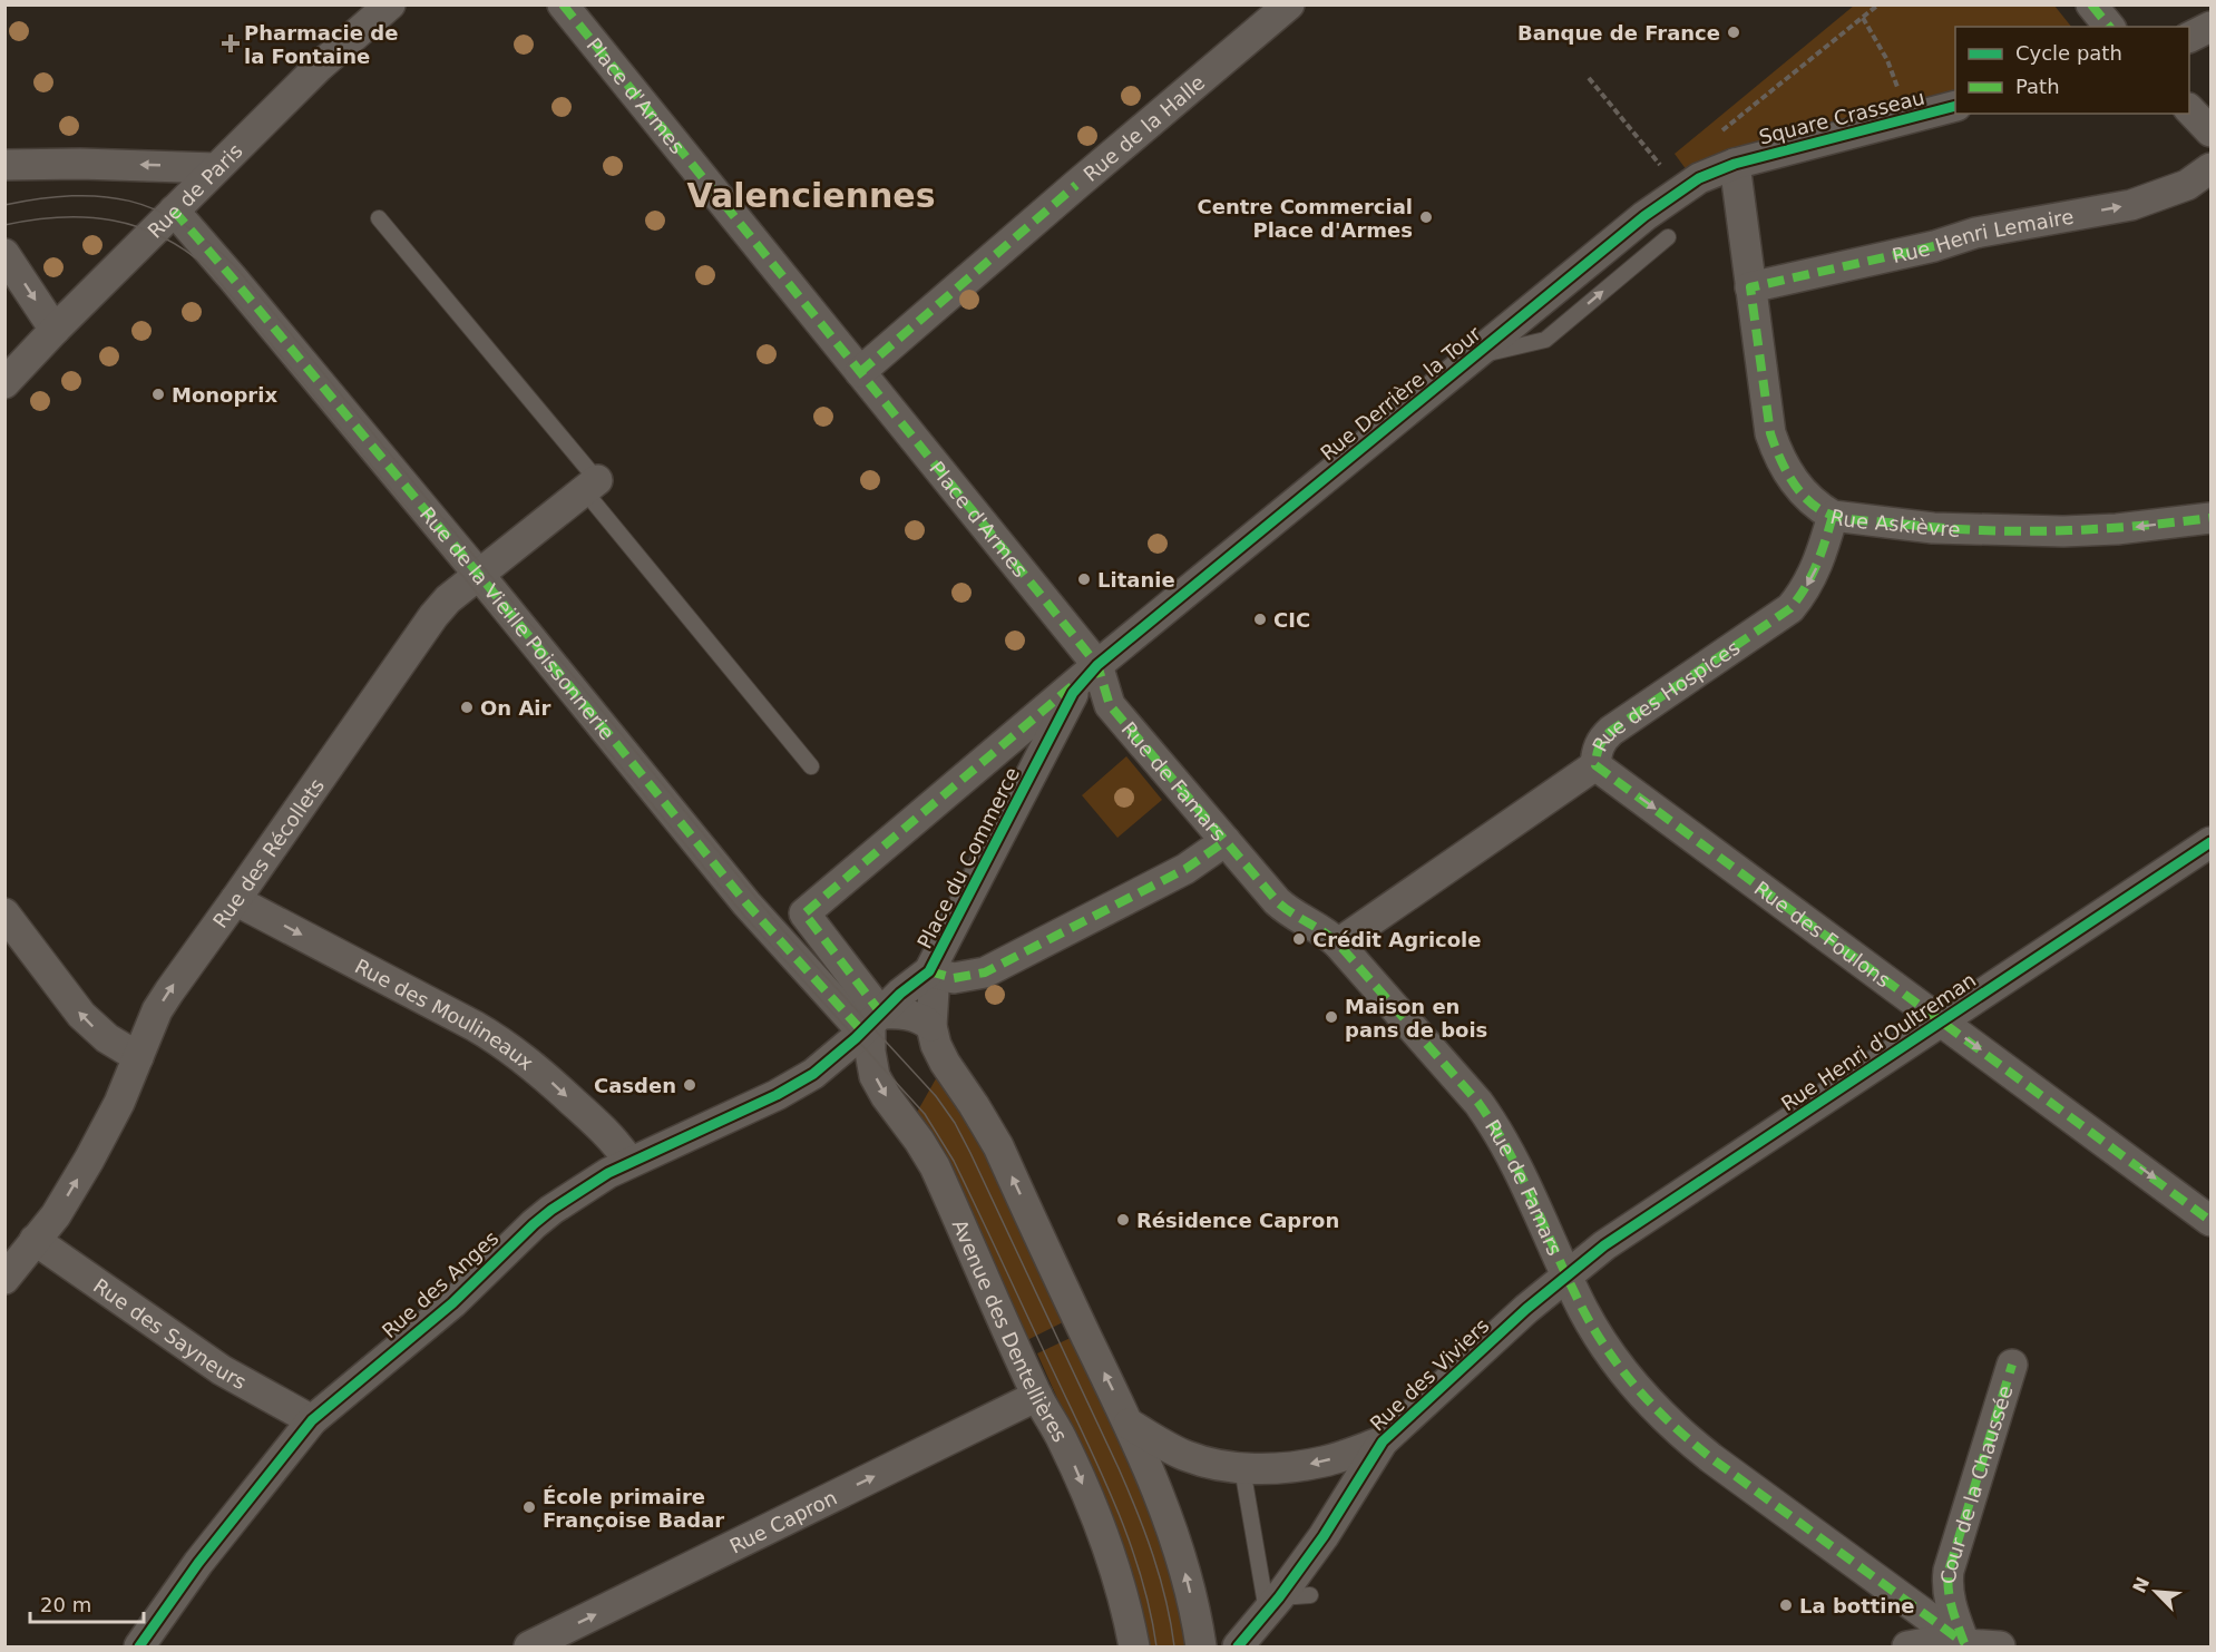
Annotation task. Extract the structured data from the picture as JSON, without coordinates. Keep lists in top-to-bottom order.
{
  "streets": {
    "street": [
      "Place d'Armes",
      "Square Crasseau",
      "Rue de la Halle",
      "Rue de Paris",
      "Rue Henri Lemaire",
      "Rue Derrière la Tour",
      "Rue Askièvre",
      "Rue de la Vieille Poissonnerie",
      "Rue des Hospices",
      "Rue de Famars",
      "Rue des Récollets",
      "Place du Commerce",
      "Rue des Foulons",
      "Rue des Moulineaux",
      "Rue Henri d'Oultreman",
      "Rue des Anges",
      "Avenue des Dentellières",
      "Rue des Sayneurs",
      "Rue des Viviers",
      "Cour de la Chaussée",
      "Rue Capron"
    ]
  },
  "crossings": [
    ["Place d'Armes", "Rue de la Halle"],
    ["Place d'Armes", "Rue Derrière la Tour"],
    ["Place d'Armes", "Rue de Famars"],
    ["Place d'Armes", "Place du Commerce"],
    ["Square Crasseau", "Rue Derrière la Tour"],
    ["Square Crasseau", "Rue Askièvre"],
    ["Rue de Paris", "Rue de la Vieille Poissonnerie"],
    ["Rue Henri Lemaire", "Rue Askièvre"],
    ["Rue Derrière la Tour", "Rue Askièvre"],
    ["Rue Derrière la Tour", "Rue de Famars"],
    ["Rue Derrière la Tour", "Place du Commerce"],
    ["Rue Askièvre", "Rue des Hospices"],
    ["Rue de la Vieille Poissonnerie", "Rue des Récollets"],
    ["Rue de la Vieille Poissonnerie", "Place du Commerce"],
    ["Rue de la Vieille Poissonnerie", "Rue des Anges"],
    ["Rue de la Vieille Poissonnerie", "Avenue des Dentellières"],
    ["Rue des Hospices", "Rue de Famars"],
    ["Rue des Hospices", "Rue des Foulons"],
    ["Rue de Famars", "Place du Commerce"],
    ["Rue de Famars", "Rue Henri d'Oultreman"],
    ["Rue de Famars", "Rue des Viviers"],
    ["Rue de Famars", "Cour de la Chaussée"],
    ["Rue des Récollets", "Rue des Moulineaux"],
    ["Rue des Récollets", "Rue des Sayneurs"],
    ["Place du Commerce", "Rue des Anges"],
    ["Place du Commerce", "Avenue des Dentellières"],
    ["Rue des Foulons", "Rue Henri d'Oultreman"],
    ["Rue des Moulineaux", "Rue des Anges"],
    ["Rue Henri d'Oultreman", "Rue des Viviers"],
    ["Rue des Anges", "Avenue des Dentellières"],
    ["Rue des Anges", "Rue des Sayneurs"],
    ["Avenue des Dentellières", "Rue Capron"]
  ],
  "one_way": [
    "Rue Henri Lemaire",
    "Rue Askièvre",
    "Rue des Hospices",
    "Rue des Récollets",
    "Rue des Foulons",
    "Rue des Moulineaux",
    "Rue Capron"
  ],
  "districts": ["Valenciennes"],
  "places": {
    "other": [
      "Banque de France",
      "Centre Commercial Place d'Armes",
      "Monoprix",
      "Litanie",
      "CIC",
      "On Air",
      "Crédit Agricole",
      "Maison en pans de bois",
      "Casden",
      "Résidence Capron",
      "École primaire Françoise Badar",
      "La bottine"
    ],
    "health": ["Pharmacie de la Fontaine"]
  },
  "legend": ["Cycle path", "Path"],
  "scale_bar": "20 m",
  "north": "top left"
}
